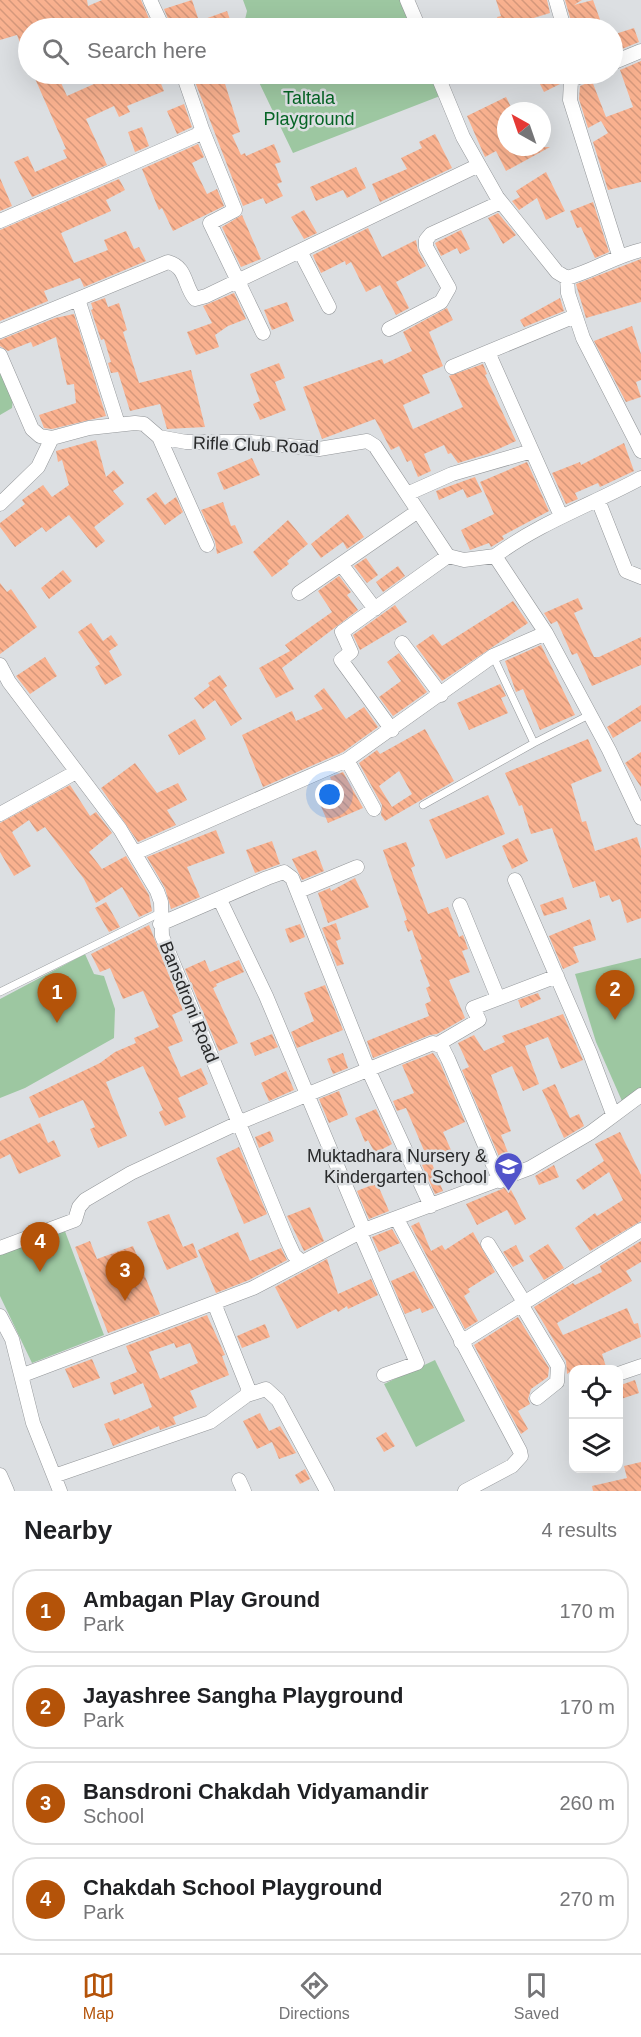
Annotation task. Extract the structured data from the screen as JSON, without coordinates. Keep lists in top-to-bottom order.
{
  "streets": {
    "street": ["Rifle Club Road", "Bansdroni Road"]
  },
  "parks": ["Taltala Playground"],
  "places": {
    "school or university": ["Muktadhara Nursery & Kindergarten School"]
  },
  "north": "top left",
  "page": {
    "search": "Search here",
    "pins": [
      "2",
      "1",
      "4",
      "3"
    ],
    "heading": ["Nearby", "4 results"],
    "list": [
      {
        "mark": "1",
        "name": "Ambagan Play Ground",
        "note": "Park",
        "value": "170 m"
      },
      {
        "mark": "2",
        "name": "Jayashree Sangha Playground",
        "note": "Park",
        "value": "170 m"
      },
      {
        "mark": "3",
        "name": "Bansdroni Chakdah Vidyamandir",
        "note": "School",
        "value": "260 m"
      },
      {
        "mark": "4",
        "name": "Chakdah School Playground",
        "note": "Park",
        "value": "270 m"
      }
    ],
    "nav": ["Map", "Directions", "Saved"]
  }
}
